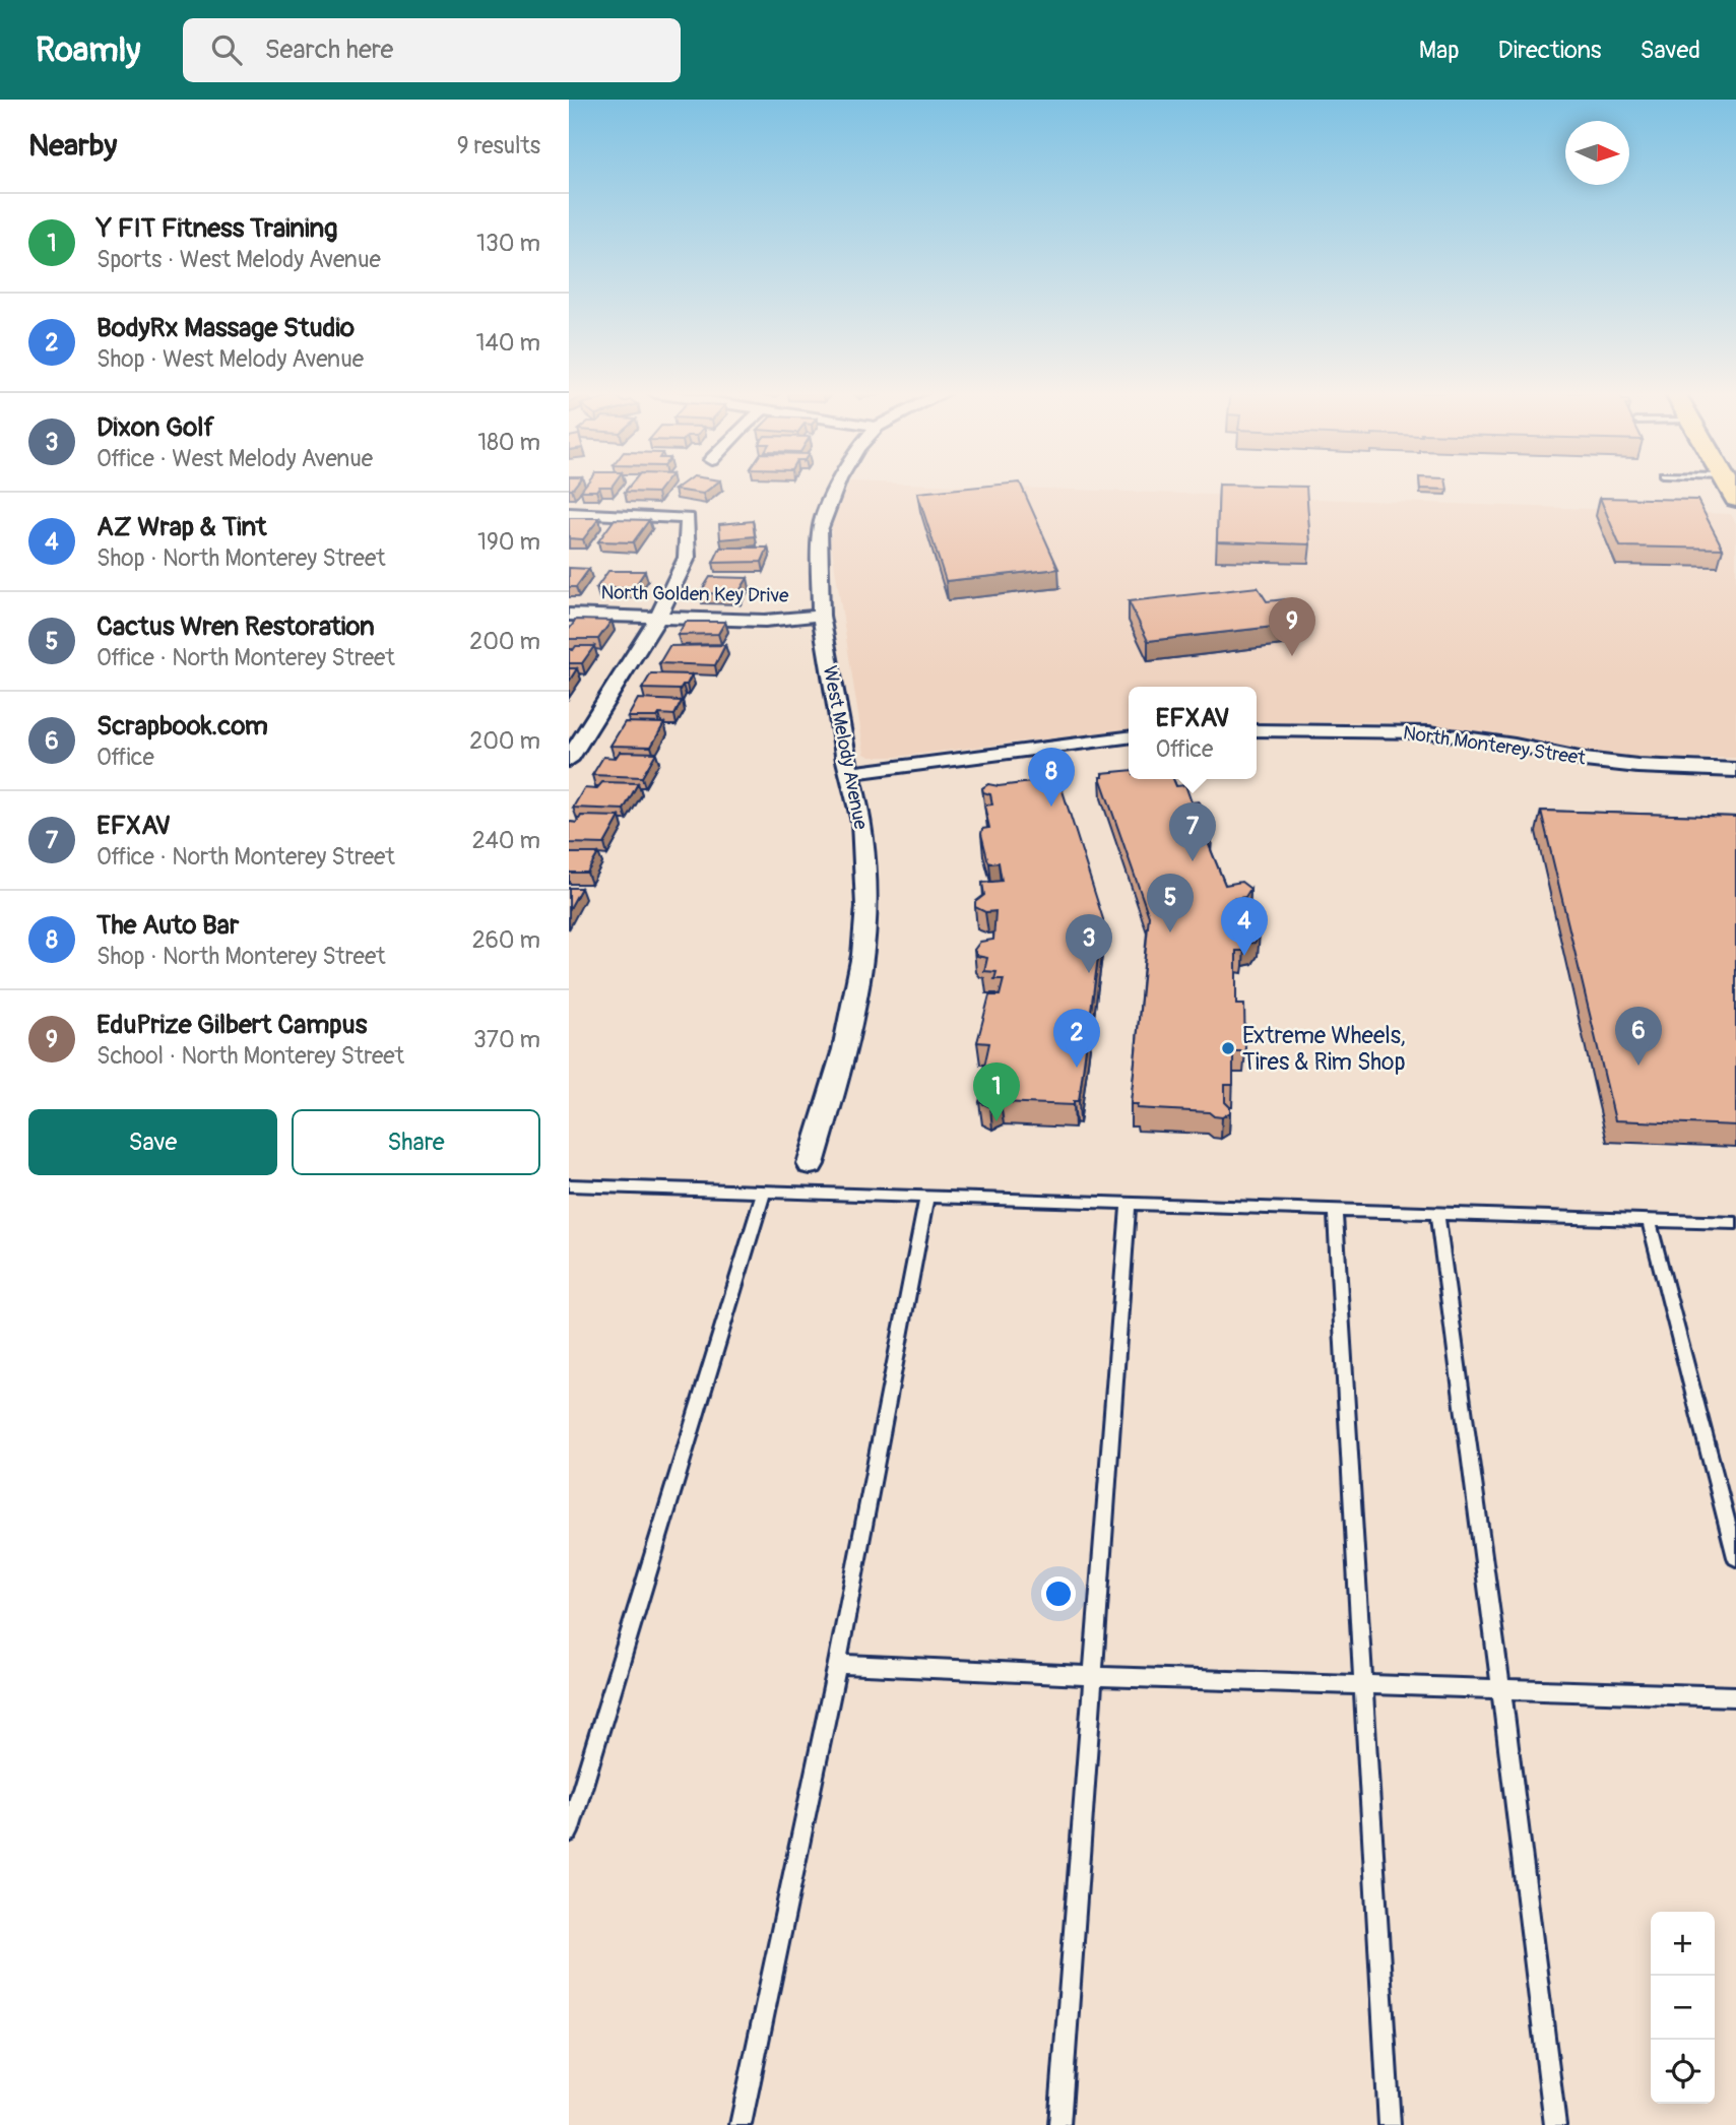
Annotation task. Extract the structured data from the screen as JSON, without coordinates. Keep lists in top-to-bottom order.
{
  "streets": {
    "street": ["North Golden Key Drive", "North Monterey Street", "West Melody Avenue"]
  },
  "crossings": [
    ["North Golden Key Drive", "West Melody Avenue"]
  ],
  "places": ["Extreme Wheels, Tires & Rim Shop"],
  "north": "right",
  "page": {
    "header": "Roamly",
    "search": "Search here",
    "nav": ["Map", "Directions", "Saved"],
    "heading": ["Nearby", "9 results"],
    "list": [
      {
        "mark": "1",
        "name": "Y FIT Fitness Training",
        "note": "Sports · West Melody Avenue",
        "value": "130 m"
      },
      {
        "mark": "2",
        "name": "BodyRx Massage Studio",
        "note": "Shop · West Melody Avenue",
        "value": "140 m"
      },
      {
        "mark": "3",
        "name": "Dixon Golf",
        "note": "Office · West Melody Avenue",
        "value": "180 m"
      },
      {
        "mark": "4",
        "name": "AZ Wrap & Tint",
        "note": "Shop · North Monterey Street",
        "value": "190 m"
      },
      {
        "mark": "5",
        "name": "Cactus Wren Restoration",
        "note": "Office · North Monterey Street",
        "value": "200 m"
      },
      {
        "mark": "6",
        "name": "Scrapbook.com",
        "note": "Office",
        "value": "200 m"
      },
      {
        "mark": "7",
        "name": "EFXAV",
        "note": "Office · North Monterey Street",
        "value": "240 m"
      },
      {
        "mark": "8",
        "name": "The Auto Bar",
        "note": "Shop · North Monterey Street",
        "value": "260 m"
      },
      {
        "mark": "9",
        "name": "EduPrize Gilbert Campus",
        "note": "School · North Monterey Street",
        "value": "370 m"
      }
    ],
    "pins": [
      "9",
      "8",
      "7",
      "5",
      "4",
      "3",
      "6",
      "2",
      "1"
    ],
    "popup": ["EFXAV", "Office"],
    "buttons": ["Save", "Share"],
    "map_buttons": ["+", "−"]
  }
}
